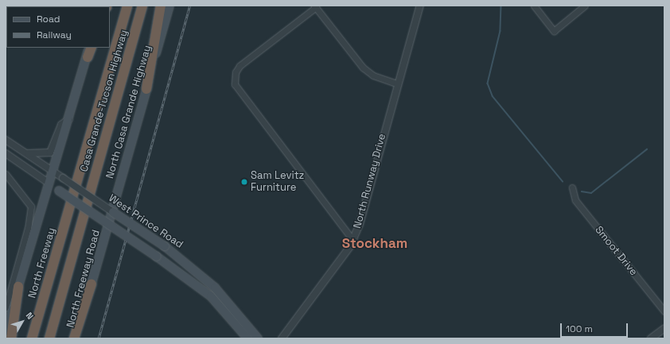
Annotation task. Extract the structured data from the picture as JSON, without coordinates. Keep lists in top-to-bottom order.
{
  "streets": {
    "highway": ["Casa Grande-Tucson Highway", "North Freeway"],
    "main road": ["North Casa Grande Highway", "West Prince Road", "North Freeway Road"],
    "street": ["North Runway Drive", "Smoot Drive"]
  },
  "crossings": [
    ["Casa Grande-Tucson Highway", "North Freeway"],
    ["North Casa Grande Highway", "West Prince Road"],
    ["North Casa Grande Highway", "North Freeway Road"]
  ],
  "districts": ["Stockham"],
  "places": ["Sam Levitz Furniture"],
  "legend": ["Road", "Railway"],
  "scale_bar": "100 m",
  "north": "top right"
}
